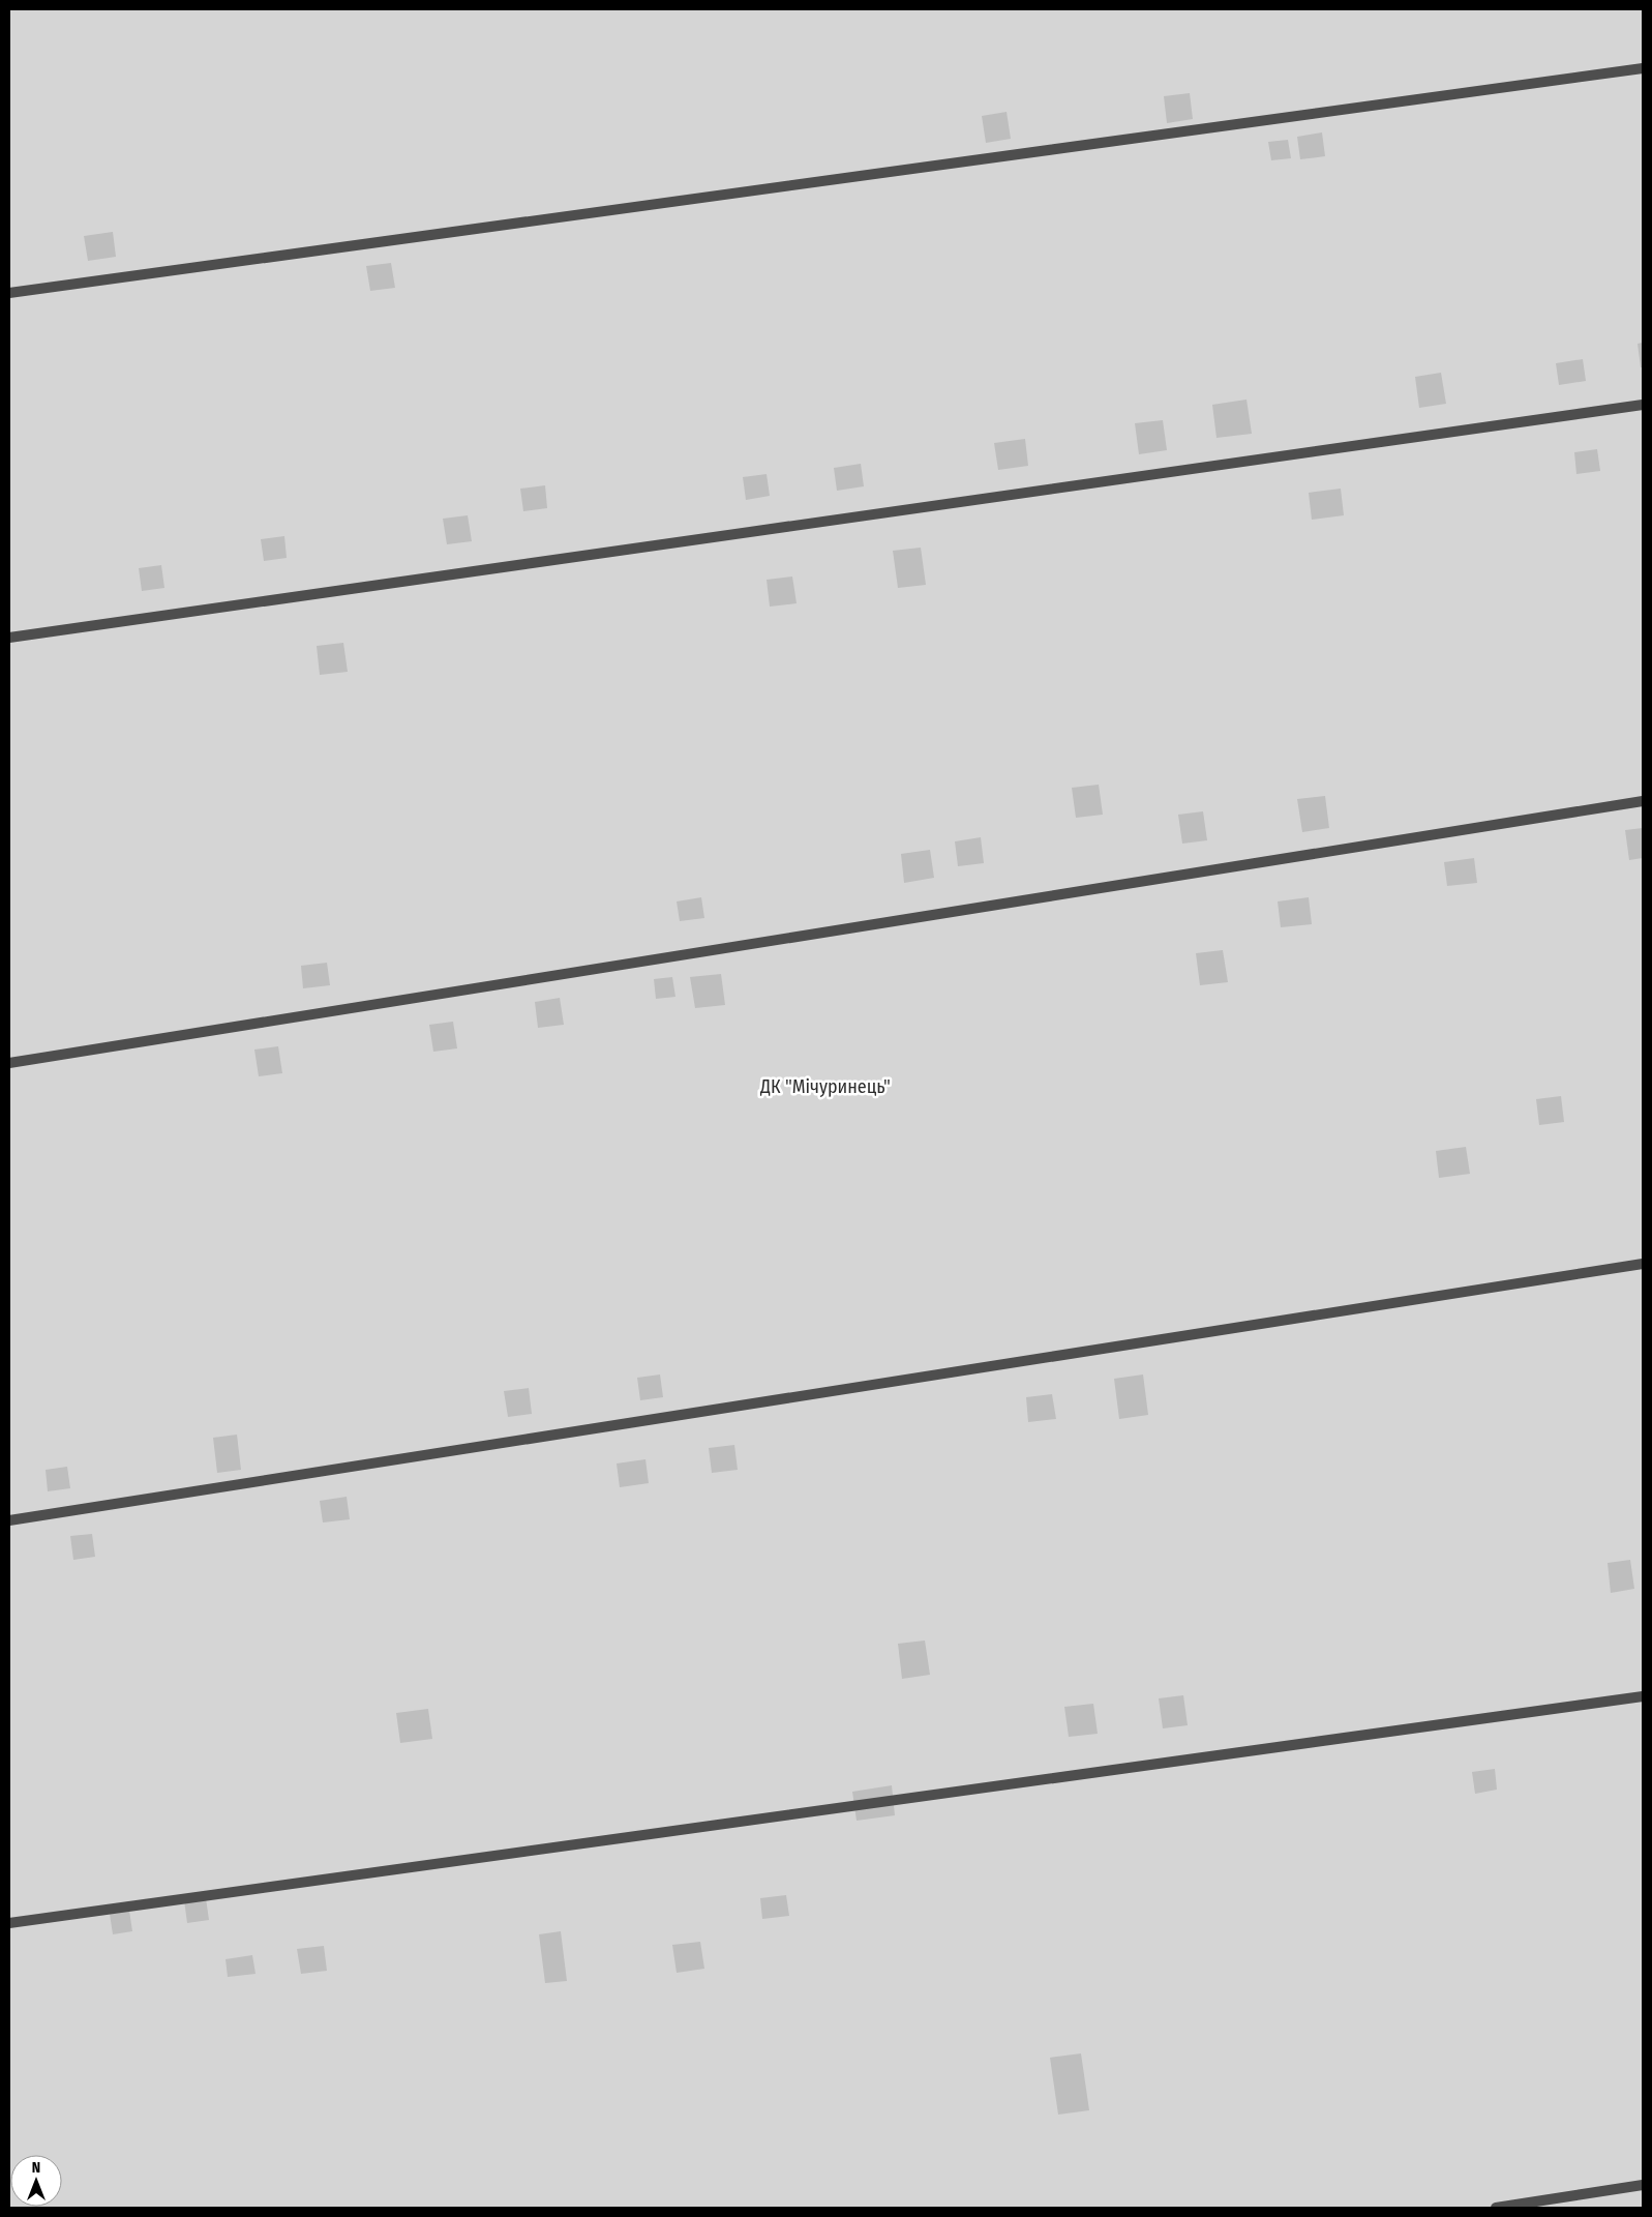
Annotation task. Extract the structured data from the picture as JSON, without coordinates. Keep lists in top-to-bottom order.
{
  "parks": ["ДК \"Мічуринець\""],
  "north": "top"
}
